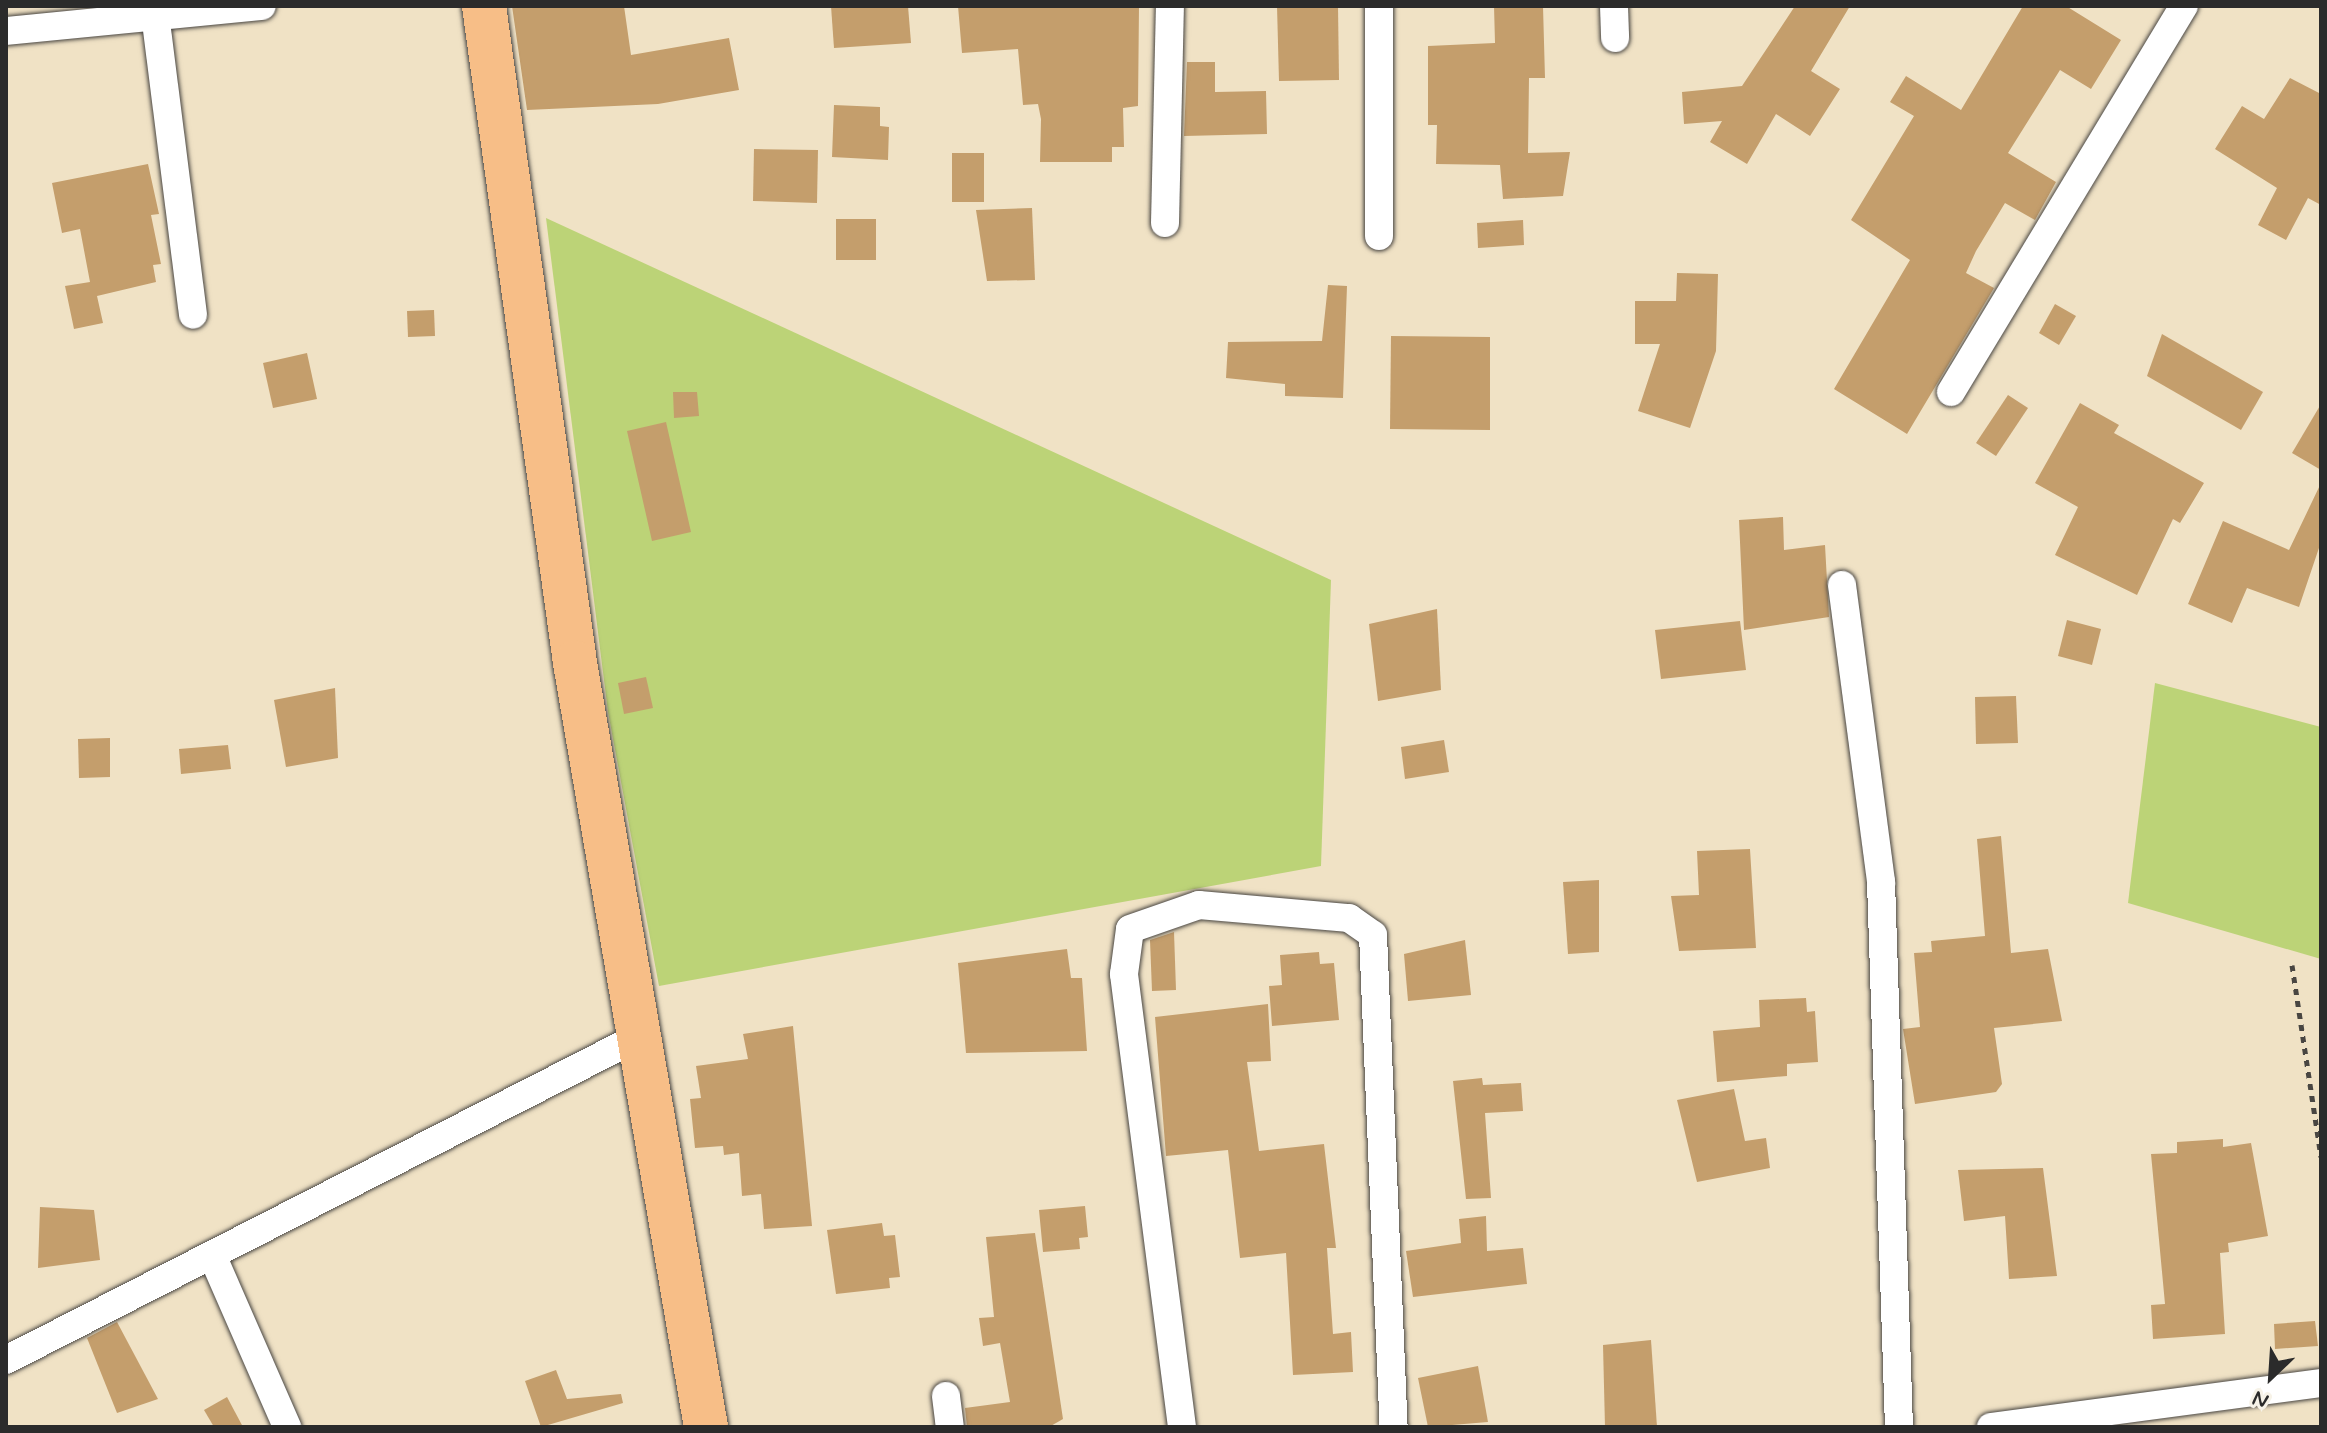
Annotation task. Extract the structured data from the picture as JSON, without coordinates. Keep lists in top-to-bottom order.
{
  "north": "bottom left"
}
